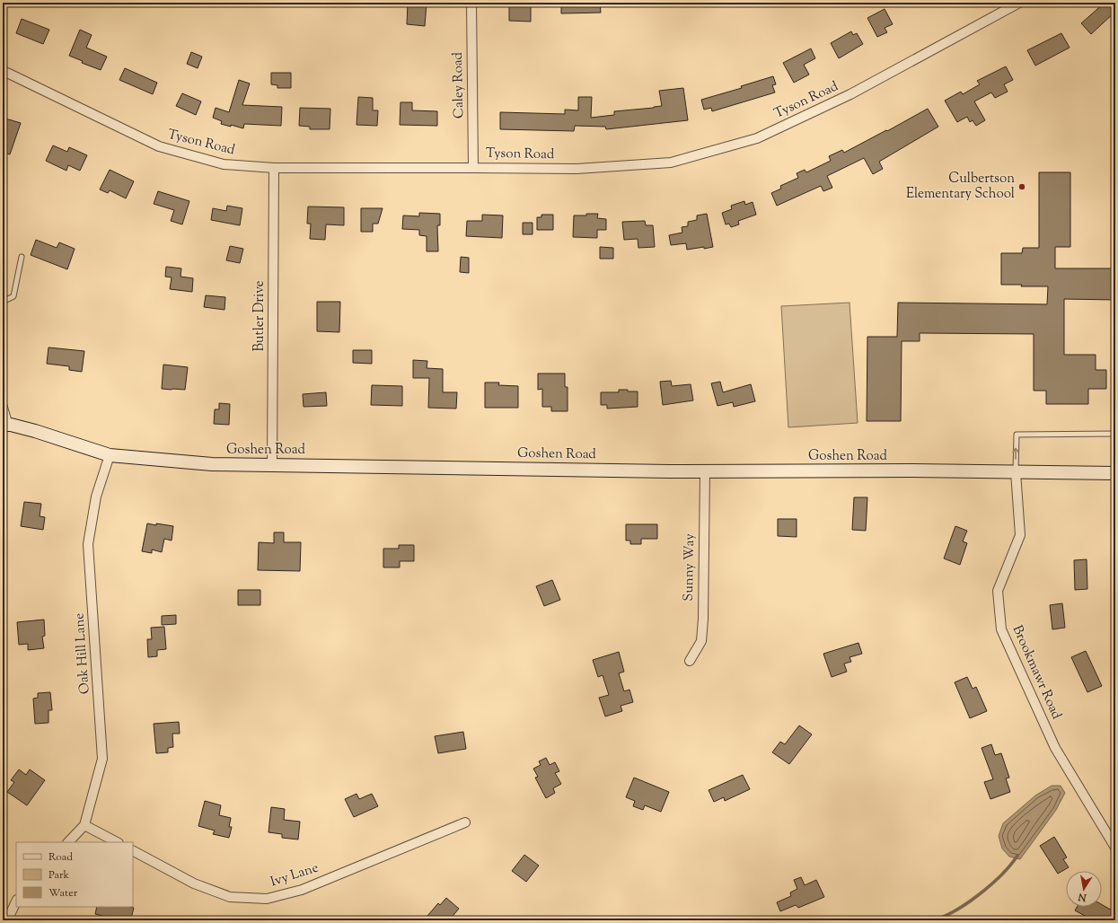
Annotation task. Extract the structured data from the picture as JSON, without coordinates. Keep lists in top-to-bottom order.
{
  "streets": {
    "street": [
      "Caley Road",
      "Tyson Road",
      "Butler Drive",
      "Goshen Road",
      "Sunny Way",
      "Oak Hill Lane",
      "Brookmawr Road",
      "Ivy Lane"
    ]
  },
  "crossings": [
    ["Caley Road", "Tyson Road"],
    ["Tyson Road", "Butler Drive"],
    ["Butler Drive", "Goshen Road"],
    ["Goshen Road", "Sunny Way"],
    ["Goshen Road", "Oak Hill Lane"],
    ["Goshen Road", "Brookmawr Road"]
  ],
  "places": ["Culbertson Elementary School"],
  "legend": ["Road", "Park", "Water"],
  "north": "bottom"
}
